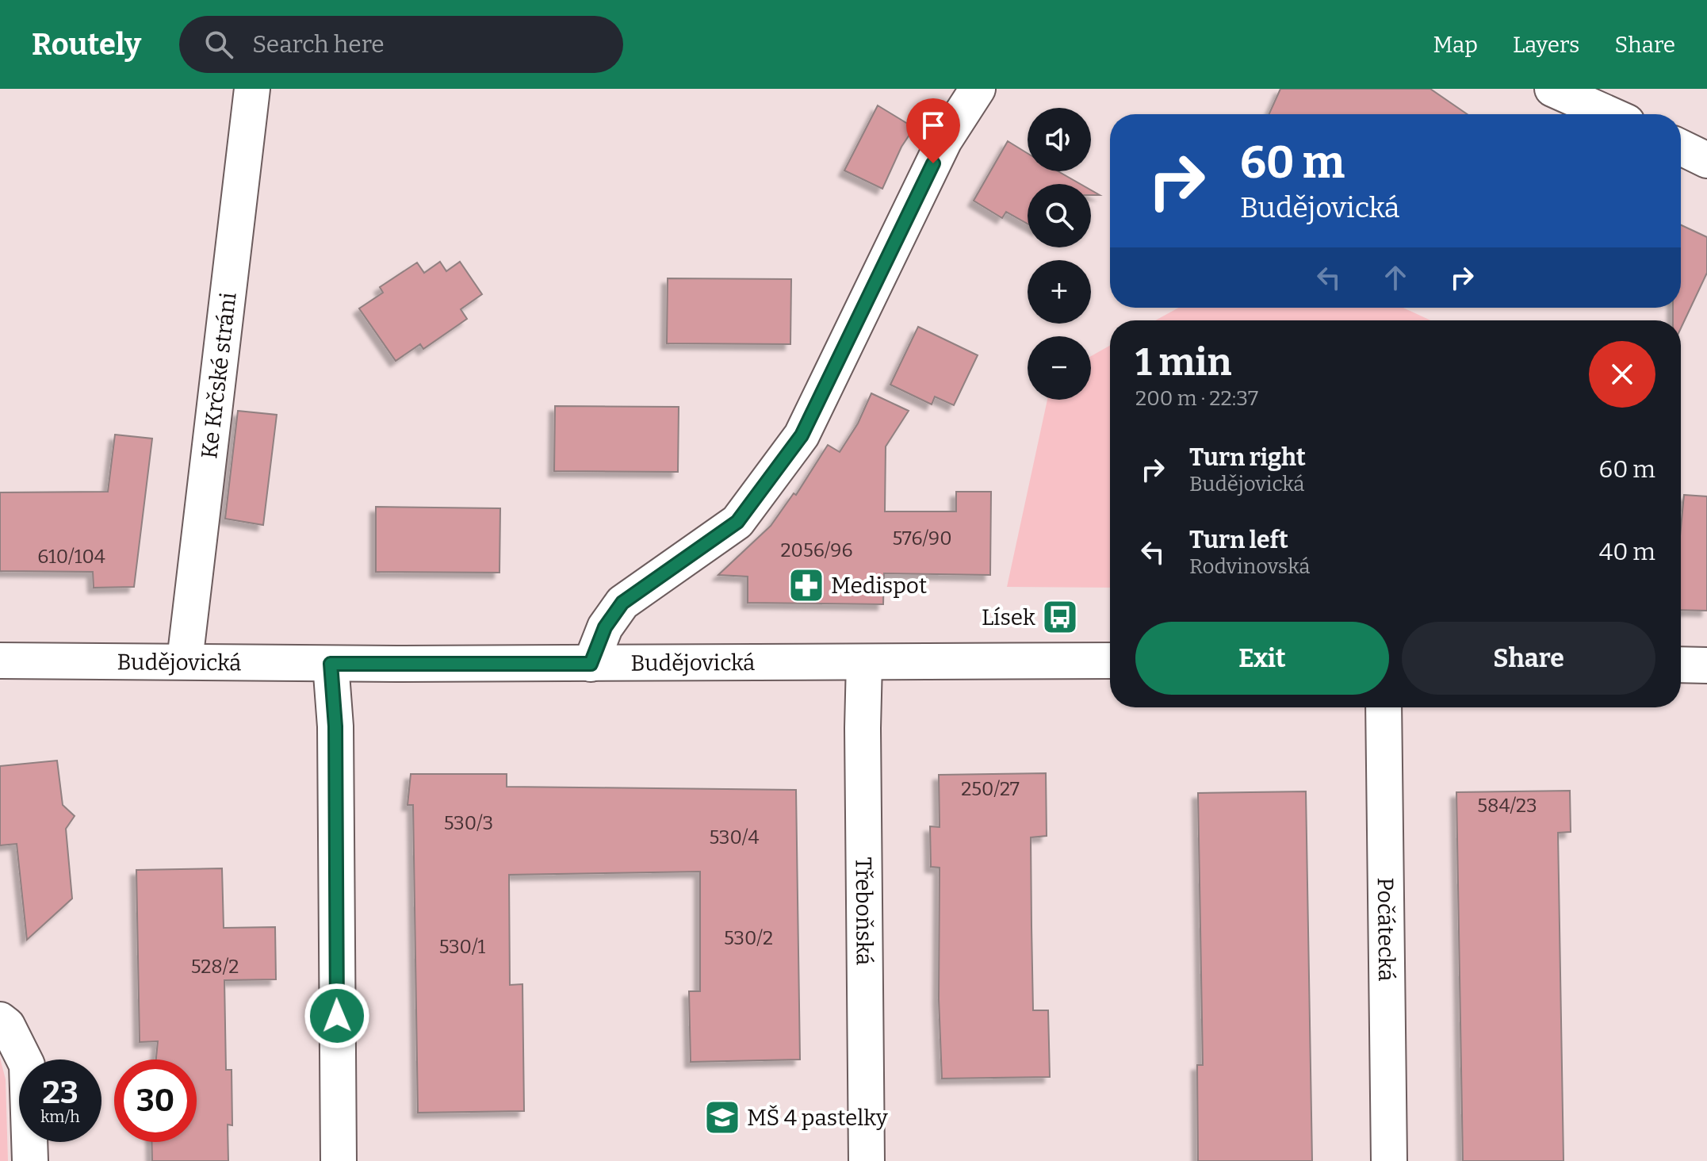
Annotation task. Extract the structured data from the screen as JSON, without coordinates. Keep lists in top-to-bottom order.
{
  "streets": {
    "street": [
      "Ke Krčské stráni",
      "Budějovická",
      "Třeboňská",
      "Počátecká"
    ]
  },
  "crossings": [
    ["Ke Krčské stráni", "Budějovická"],
    ["Budějovická", "Třeboňská"]
  ],
  "places": {
    "pharmacy": ["Medispot"],
    "bus stop": ["Lísek"],
    "school or university": ["MŠ 4 pastelky"]
  },
  "house_numbers": [
    "576/90",
    "2056/96",
    "610/104",
    "250/27",
    "584/23",
    "530/3",
    "530/4",
    "530/2",
    "530/1",
    "528/2"
  ],
  "page": {
    "header": "Routely",
    "search": "Search here",
    "nav": ["Map", "Layers", "Share"],
    "map_buttons": ["+", "−"],
    "turn": ["60 m", "Budějovická"],
    "heading": ["1 min", "200 m · 22:37"],
    "list": [
      {
        "name": "Turn right",
        "note": "Budějovická",
        "value": "60 m"
      },
      {
        "name": "Turn left",
        "note": "Rodvinovská",
        "value": "40 m"
      }
    ],
    "buttons": ["Exit", "Share"],
    "speed": "23 km/h",
    "limit": "30"
  }
}
